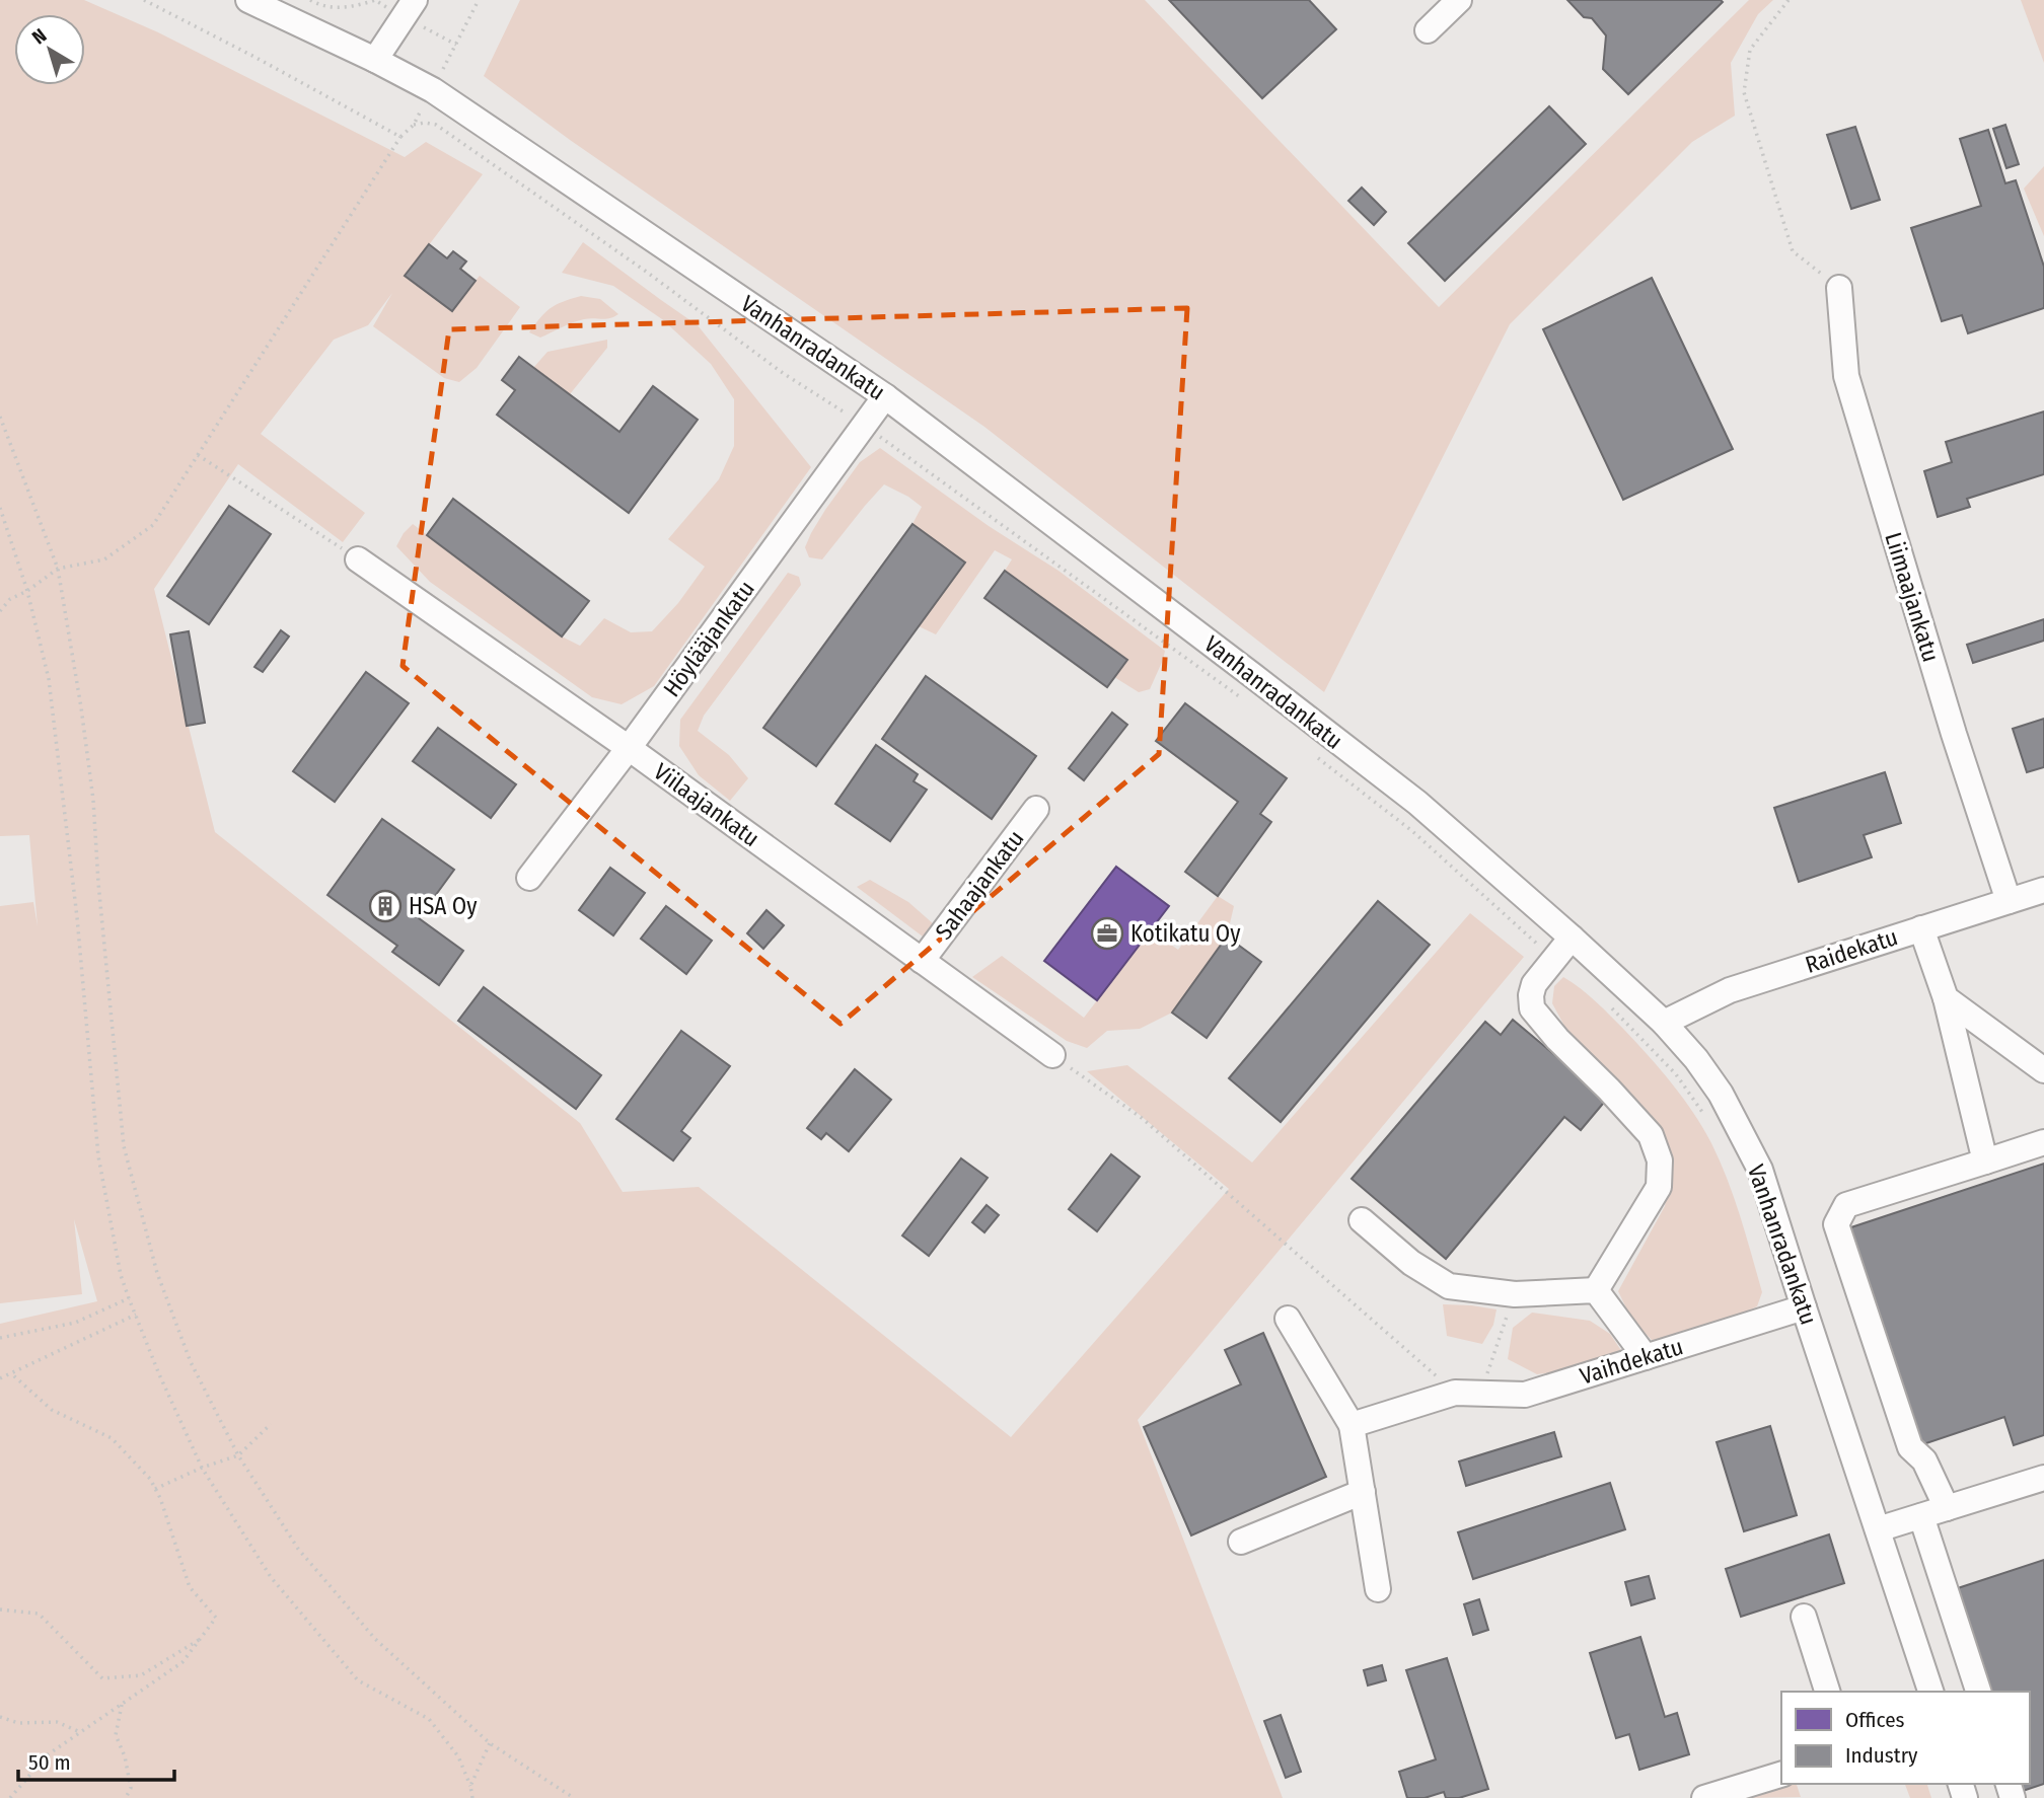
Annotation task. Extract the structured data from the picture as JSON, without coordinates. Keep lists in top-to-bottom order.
{
  "streets": {
    "street": [
      "Vanhanradankatu",
      "Liimaajankatu",
      "Höylääjankatu",
      "Viilaajankatu",
      "Sahaajankatu",
      "Raidekatu",
      "Vaihdekatu"
    ]
  },
  "crossings": [
    ["Vanhanradankatu", "Höylääjankatu"],
    ["Vanhanradankatu", "Raidekatu"],
    ["Vanhanradankatu", "Vaihdekatu"],
    ["Liimaajankatu", "Raidekatu"],
    ["Höylääjankatu", "Viilaajankatu"],
    ["Viilaajankatu", "Sahaajankatu"]
  ],
  "places": {
    "building": ["HSA Oy"],
    "office": ["Kotikatu Oy"]
  },
  "legend": ["Offices", "Industry"],
  "scale_bar": "50 m",
  "north": "top left"
}
